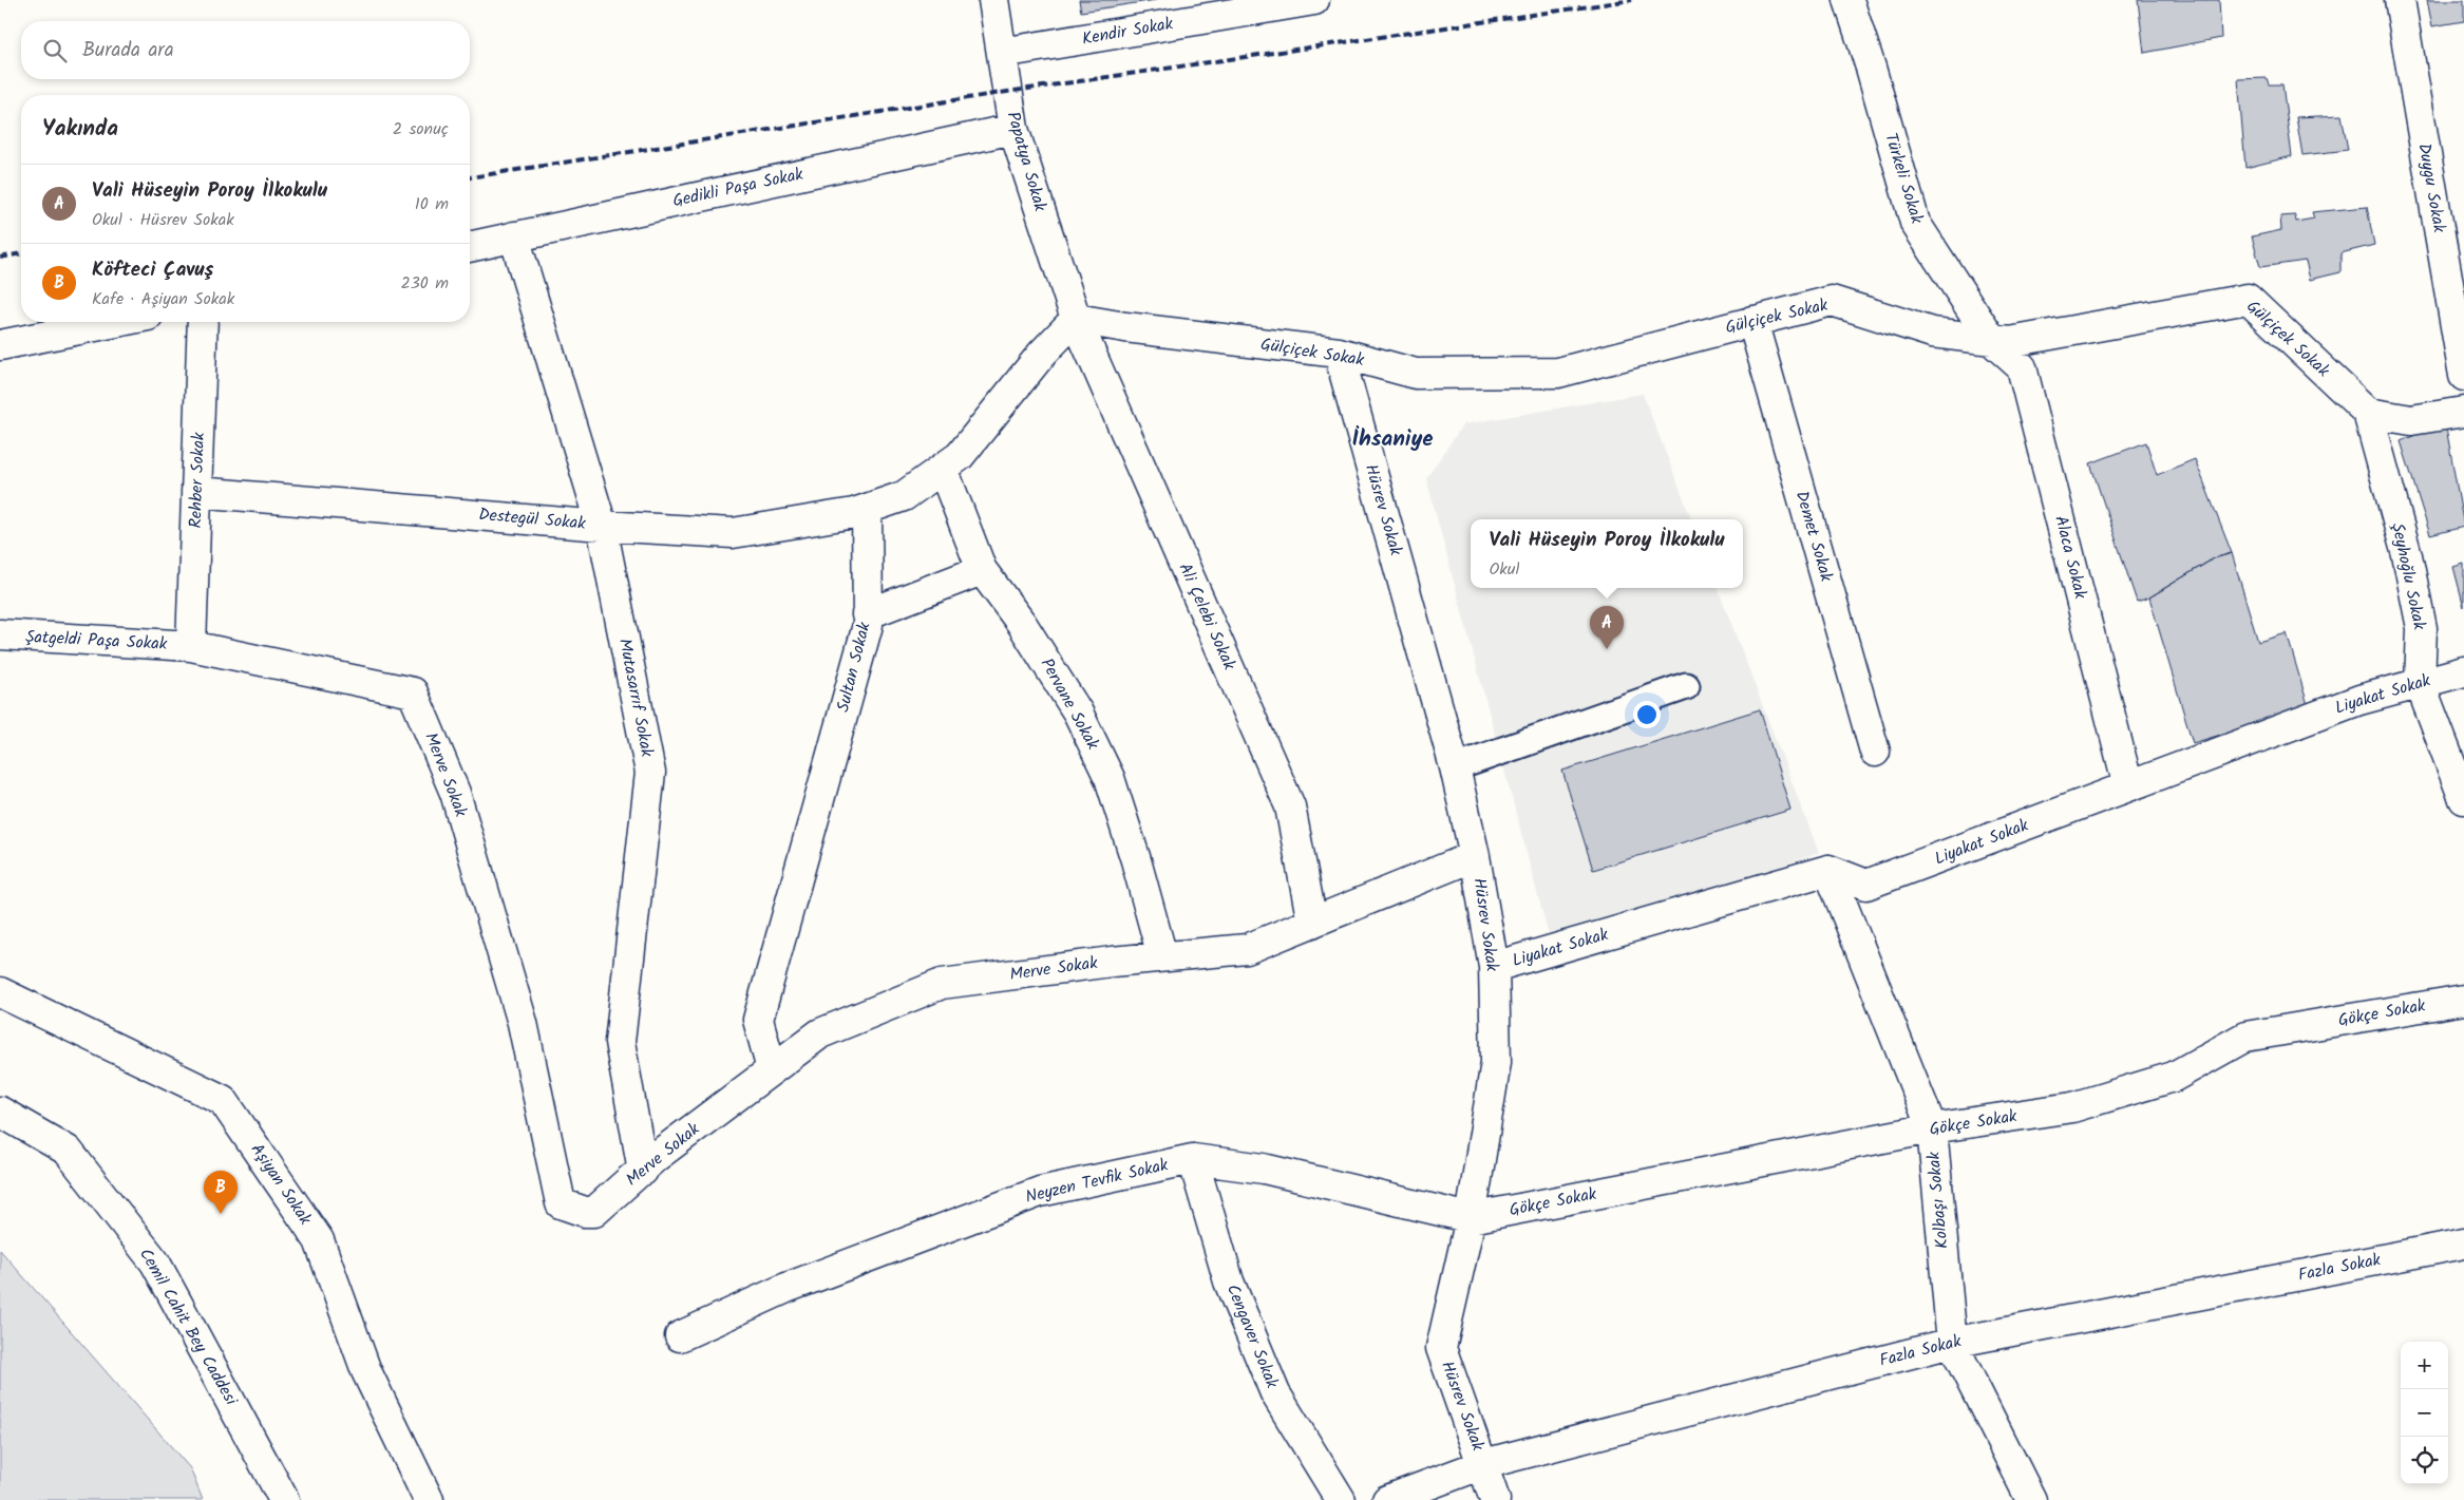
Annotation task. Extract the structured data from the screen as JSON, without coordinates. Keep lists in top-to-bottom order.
{
  "streets": {
    "street": [
      "Kendir Sokak",
      "Papatya Sokak",
      "Türkeli Sokak",
      "Gedikli Paşa Sokak",
      "Duygu Sokak",
      "Gülçiçek Sokak",
      "Rehber Sokak",
      "Hüsrev Sokak",
      "Destegül Sokak",
      "Demet Sokak",
      "Alaca Sokak",
      "Şeyhoğlu Sokak",
      "Ali Çelebi Sokak",
      "Şatgeldi Paşa Sokak",
      "Sultan Sokak",
      "Liyakat Sokak",
      "Mutasarrıf Sokak",
      "Pervane Sokak",
      "Merve Sokak",
      "Gökçe Sokak",
      "Neyzen Tevfik Sokak",
      "Aşiyan Sokak",
      "Kolbaşı Sokak",
      "Fazla Sokak",
      "Cemil Cahit Bey Caddesi",
      "Cengaver Sokak"
    ]
  },
  "crossings": [
    ["Kendir Sokak", "Papatya Sokak"],
    ["Papatya Sokak", "Gedikli Paşa Sokak"],
    ["Papatya Sokak", "Gülçiçek Sokak"],
    ["Papatya Sokak", "Ali Çelebi Sokak"],
    ["Türkeli Sokak", "Gülçiçek Sokak"],
    ["Türkeli Sokak", "Alaca Sokak"],
    ["Gedikli Paşa Sokak", "Mutasarrıf Sokak"],
    ["Gülçiçek Sokak", "Hüsrev Sokak"],
    ["Gülçiçek Sokak", "Demet Sokak"],
    ["Gülçiçek Sokak", "Alaca Sokak"],
    ["Gülçiçek Sokak", "Şeyhoğlu Sokak"],
    ["Gülçiçek Sokak", "Ali Çelebi Sokak"],
    ["Rehber Sokak", "Destegül Sokak"],
    ["Rehber Sokak", "Şatgeldi Paşa Sokak"],
    ["Rehber Sokak", "Merve Sokak"],
    ["Hüsrev Sokak", "Liyakat Sokak"],
    ["Hüsrev Sokak", "Merve Sokak"],
    ["Hüsrev Sokak", "Gökçe Sokak"],
    ["Hüsrev Sokak", "Neyzen Tevfik Sokak"],
    ["Hüsrev Sokak", "Fazla Sokak"],
    ["Destegül Sokak", "Sultan Sokak"],
    ["Destegül Sokak", "Mutasarrıf Sokak"],
    ["Alaca Sokak", "Liyakat Sokak"],
    ["Şeyhoğlu Sokak", "Liyakat Sokak"],
    ["Ali Çelebi Sokak", "Merve Sokak"],
    ["Şatgeldi Paşa Sokak", "Merve Sokak"],
    ["Sultan Sokak", "Merve Sokak"],
    ["Liyakat Sokak", "Kolbaşı Sokak"],
    ["Mutasarrıf Sokak", "Merve Sokak"],
    ["Pervane Sokak", "Merve Sokak"],
    ["Gökçe Sokak", "Neyzen Tevfik Sokak"],
    ["Gökçe Sokak", "Kolbaşı Sokak"],
    ["Neyzen Tevfik Sokak", "Cengaver Sokak"],
    ["Kolbaşı Sokak", "Fazla Sokak"]
  ],
  "districts": ["İhsaniye"],
  "page": {
    "search": "Burada ara",
    "heading": ["Yakında", "2 sonuç"],
    "list": [
      {
        "mark": "A",
        "name": "Vali Hüseyin Poroy İlkokulu",
        "note": "Okul · Hüsrev Sokak",
        "value": "10 m"
      },
      {
        "mark": "B",
        "name": "Köfteci Çavuş",
        "note": "Kafe · Aşiyan Sokak",
        "value": "230 m"
      }
    ],
    "popup": ["Vali Hüseyin Poroy İlkokulu", "Okul"],
    "pins": ["A", "B"],
    "map_buttons": ["+", "−"]
  }
}
